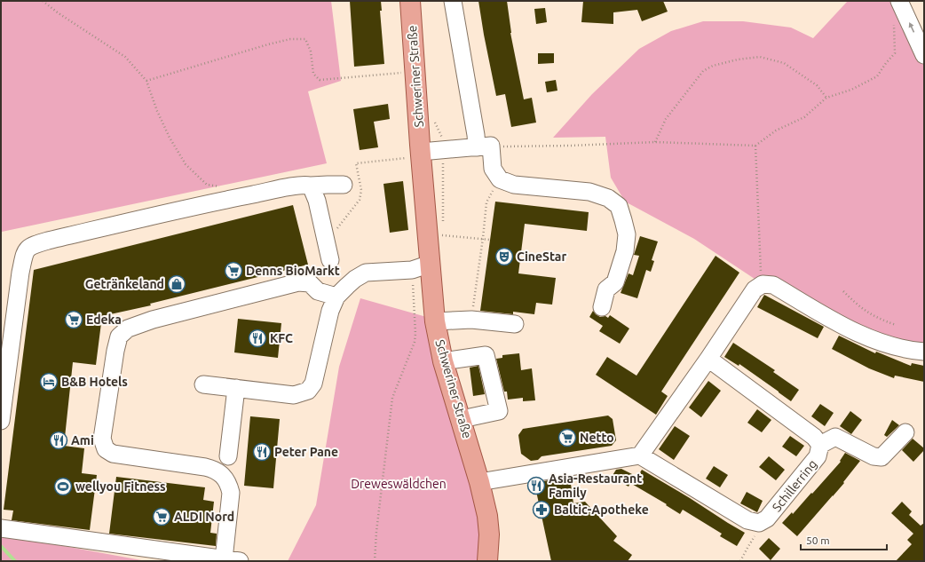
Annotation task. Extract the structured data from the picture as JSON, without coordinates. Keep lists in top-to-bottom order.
{
  "streets": {
    "main road": ["Schweriner Straße"],
    "street": ["Schillerring"]
  },
  "parks": ["Dreweswäldchen"],
  "places": {
    "theatre": ["CineStar"],
    "supermarket": [
      "Denns BioMarkt",
      "Edeka",
      "Netto",
      "ALDI Nord"
    ],
    "shop": ["Getränkeland"],
    "restaurant": [
      "KFC",
      "Ami",
      "Peter Pane",
      "Asia-Restaurant Family"
    ],
    "hotel": ["B&B Hotels"],
    "sports": ["wellyou Fitness"],
    "pharmacy": ["Baltic-Apotheke"]
  },
  "scale_bar": "50 m"
}
